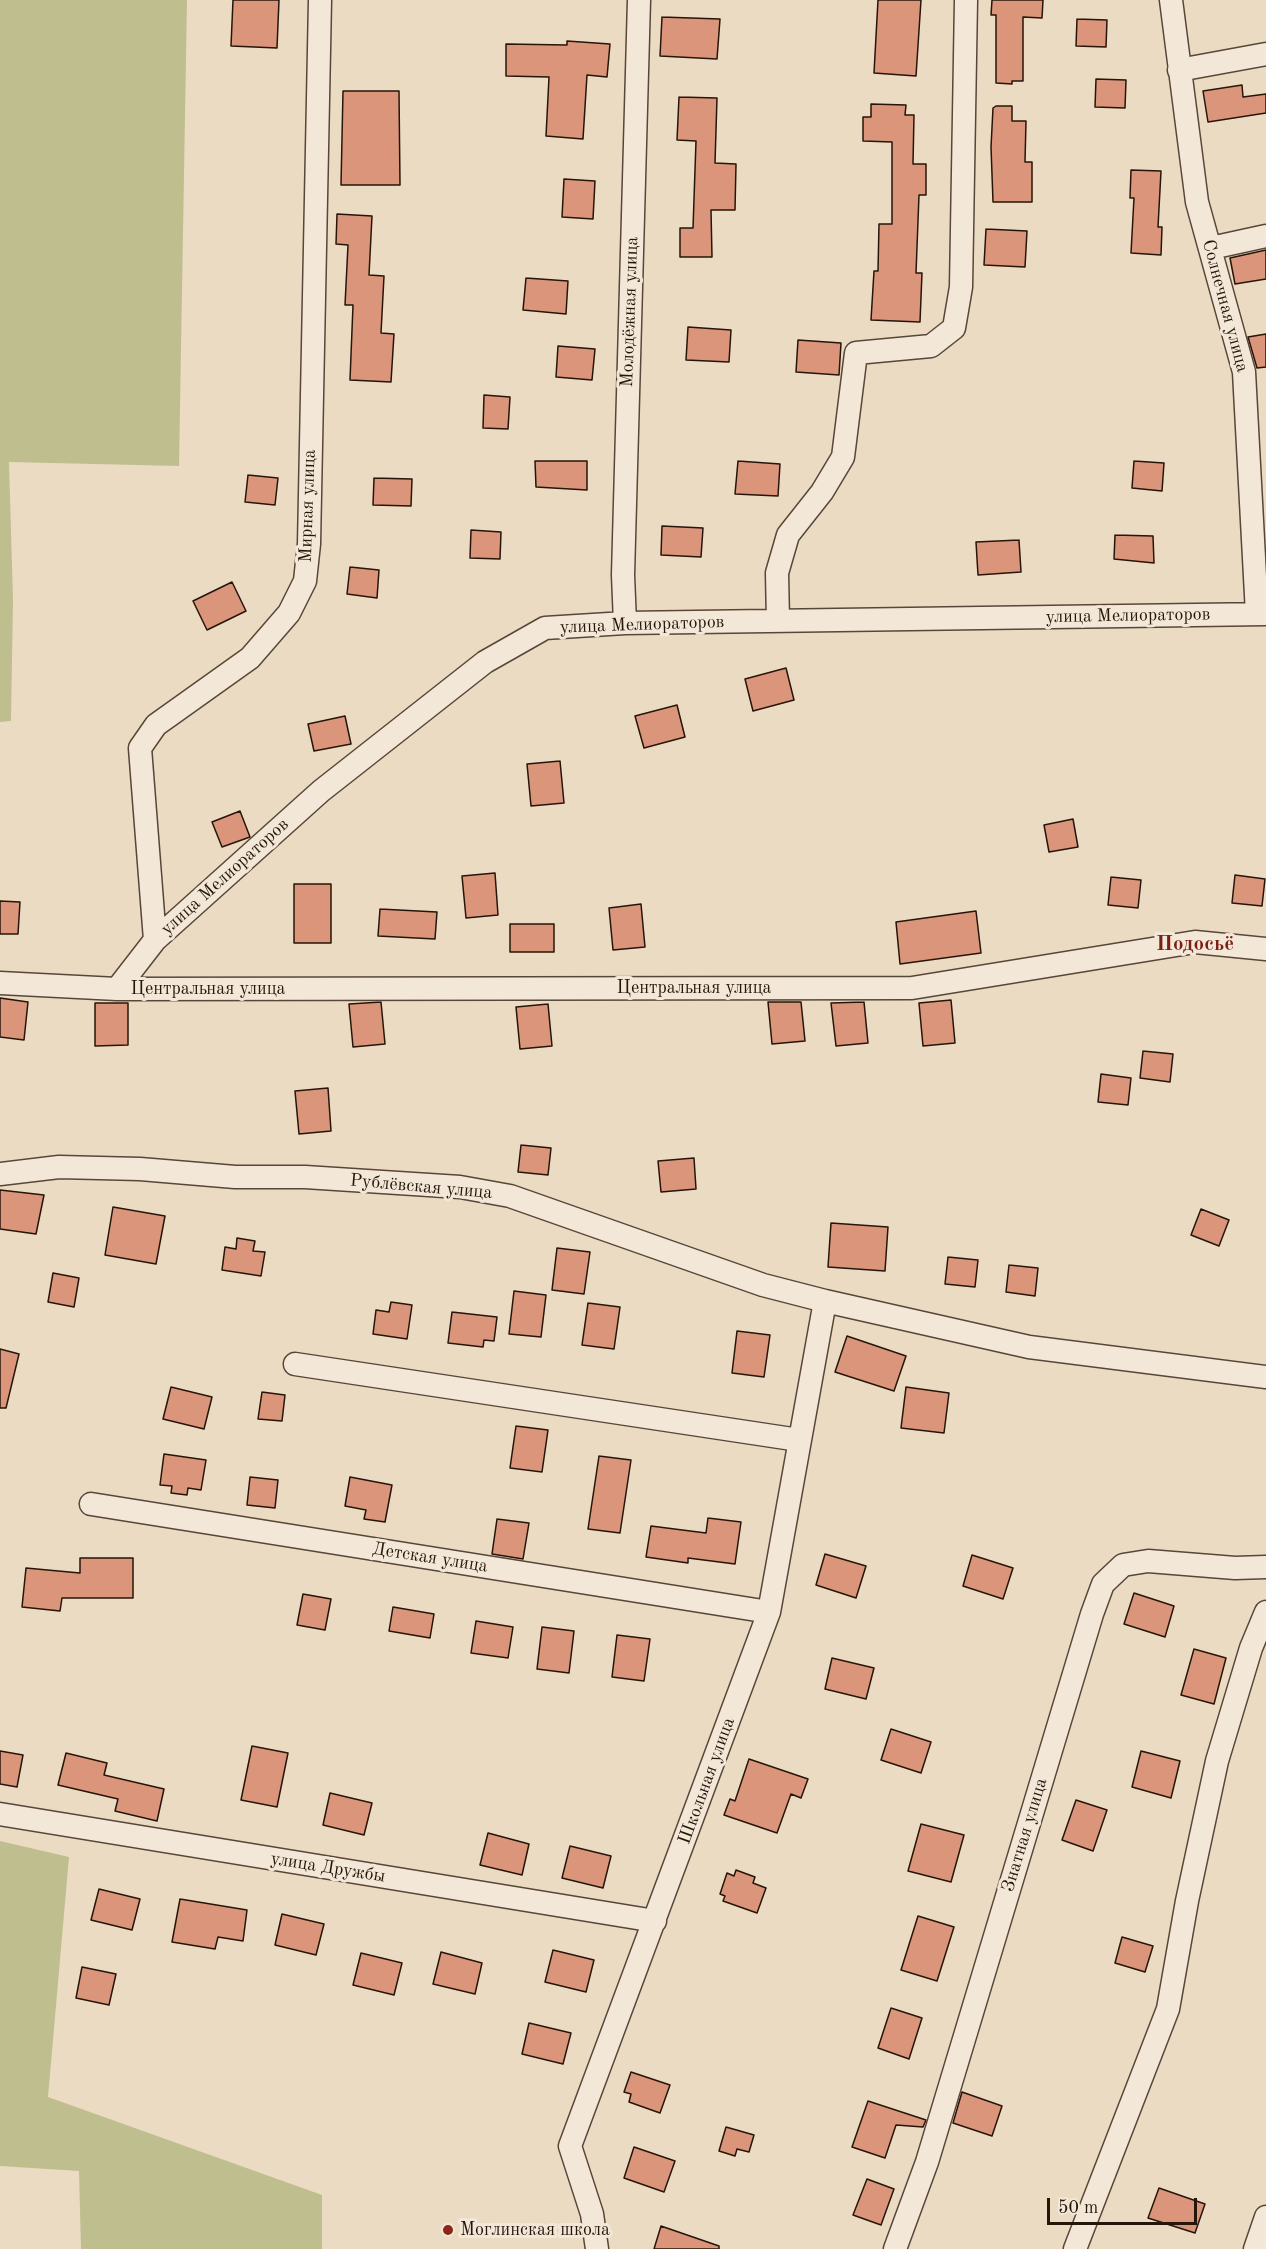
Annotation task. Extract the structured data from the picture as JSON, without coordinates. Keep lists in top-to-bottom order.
{
  "streets": {
    "street": [
      "Солнечная улица",
      "Молодёжная улица",
      "Мирная улица",
      "улица Мелиораторов",
      "Центральная улица",
      "Рублёвская улица",
      "Детская улица",
      "Школьная улица",
      "Знатная улица",
      "улица Дружбы"
    ]
  },
  "crossings": [
    ["Солнечная улица", "улица Мелиораторов"],
    ["Молодёжная улица", "улица Мелиораторов"],
    ["Мирная улица", "улица Мелиораторов"],
    ["улица Мелиораторов", "Центральная улица"],
    ["Рублёвская улица", "Школьная улица"],
    ["Детская улица", "Школьная улица"],
    ["Школьная улица", "улица Дружбы"]
  ],
  "districts": ["Подосьё"],
  "places": ["Моглинская школа"],
  "scale_bar": "50 m"
}
